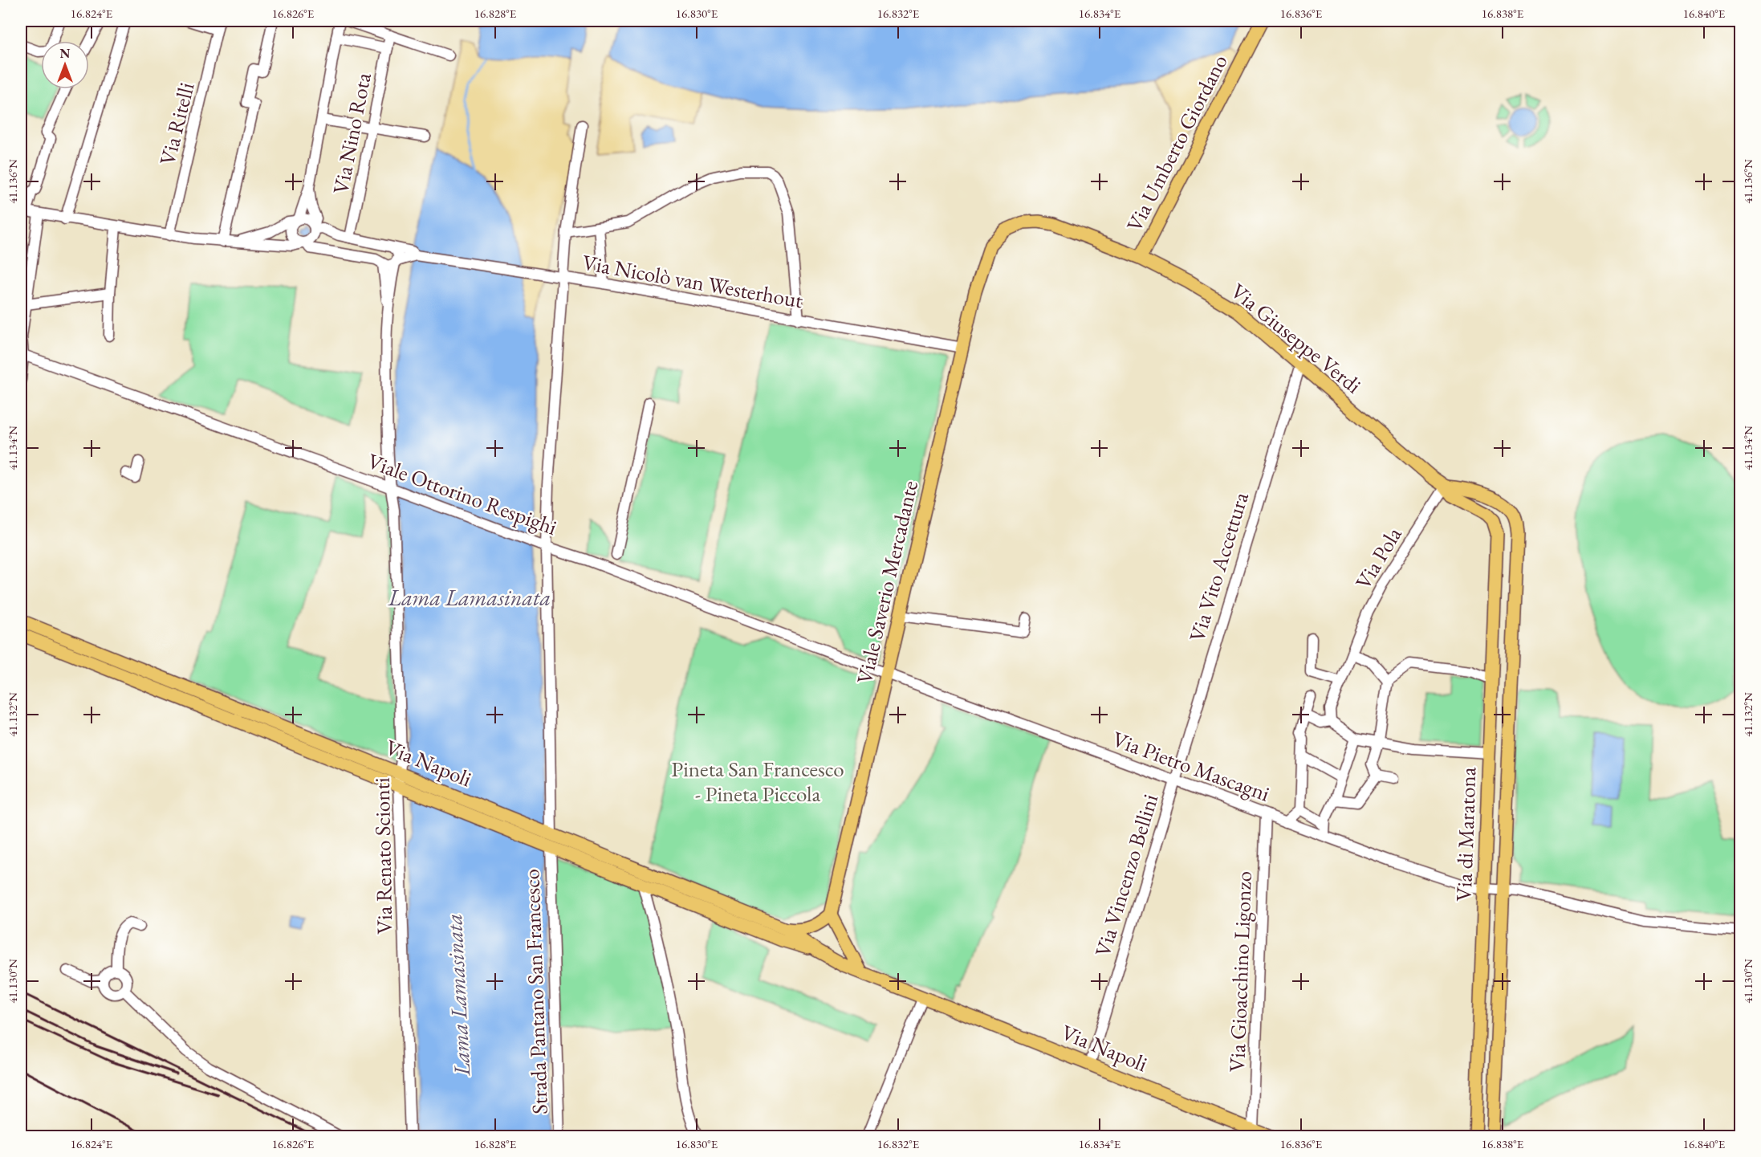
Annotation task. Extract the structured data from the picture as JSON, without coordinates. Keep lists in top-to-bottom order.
{
  "streets": {
    "main road": [
      "Via Umberto Giordano",
      "Via Giuseppe Verdi",
      "Viale Saverio Mercadante",
      "Via Napoli",
      "Via di Maratona"
    ],
    "street": [
      "Via Ritelli",
      "Via Nino Rota",
      "Via Nicolò van Westerhout",
      "Viale Ottorino Respighi",
      "Via Pola",
      "Via Vito Accettura",
      "Via Pietro Mascagni",
      "Via Renato Scionti",
      "Via Vincenzo Bellini",
      "Via Gioacchino Ligonzo",
      "Strada Pantano San Francesco"
    ]
  },
  "crossings": [
    ["Via Nino Rota", "Via Nicolò van Westerhout"],
    ["Via Umberto Giordano", "Via Giuseppe Verdi"],
    ["Via Nicolò van Westerhout", "Viale Saverio Mercadante"],
    ["Via Giuseppe Verdi", "Via Pola"],
    ["Via Giuseppe Verdi", "Via Vito Accettura"],
    ["Via Giuseppe Verdi", "Viale Saverio Mercadante"],
    ["Via Giuseppe Verdi", "Via di Maratona"],
    ["Viale Ottorino Respighi", "Viale Saverio Mercadante"],
    ["Viale Ottorino Respighi", "Via Pietro Mascagni"],
    ["Viale Ottorino Respighi", "Via Renato Scionti"],
    ["Via Vito Accettura", "Via Pietro Mascagni"],
    ["Via Vito Accettura", "Via Vincenzo Bellini"],
    ["Viale Saverio Mercadante", "Via Pietro Mascagni"],
    ["Via Napoli", "Via Renato Scionti"],
    ["Via Napoli", "Via Vincenzo Bellini"],
    ["Via Napoli", "Via Gioacchino Ligonzo"],
    ["Via Napoli", "Strada Pantano San Francesco"],
    ["Via Pietro Mascagni", "Via di Maratona"],
    ["Via Pietro Mascagni", "Via Vincenzo Bellini"],
    ["Via Pietro Mascagni", "Via Gioacchino Ligonzo"]
  ],
  "water": ["Lama Lamasinata"],
  "parks": ["Pineta San Francesco - Pineta Piccola"],
  "north": "top",
  "coordinates": [
    "16.824°E",
    "16.826°E",
    "16.828°E",
    "16.830°E",
    "16.832°E",
    "16.834°E",
    "16.836°E",
    "16.838°E",
    "16.840°E",
    "41.136°N",
    "41.134°N",
    "41.132°N",
    "41.130°N"
  ]
}
